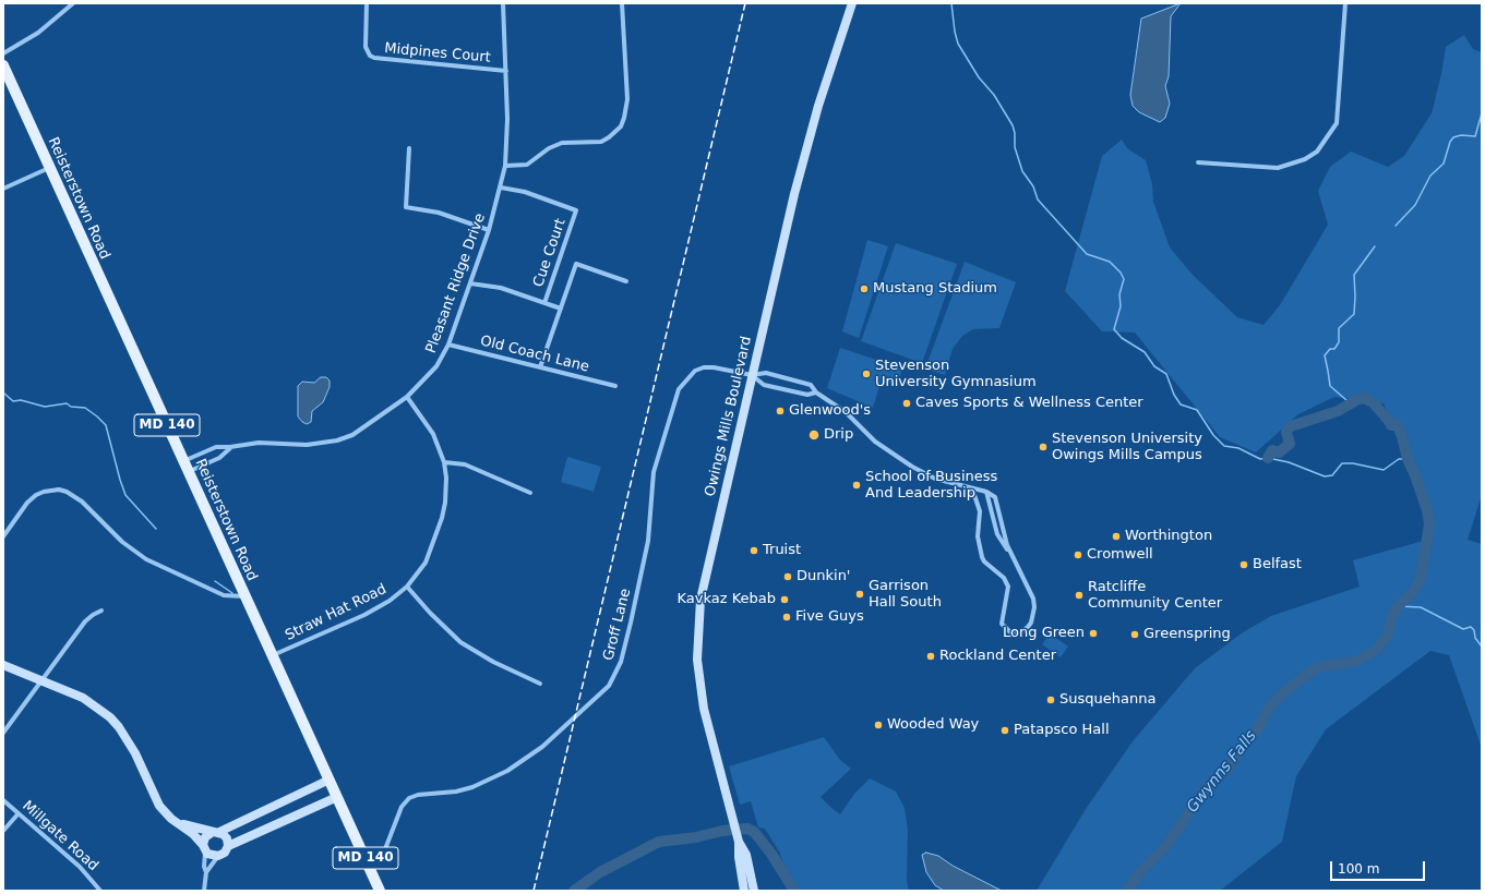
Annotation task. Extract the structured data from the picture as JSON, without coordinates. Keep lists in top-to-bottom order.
{
  "streets": {
    "main road": ["Reisterstown Road", "Owings Mills Boulevard", "MD 140"],
    "street": [
      "Midpines Court",
      "Cue Court",
      "Pleasant Ridge Drive",
      "Old Coach Lane",
      "Straw Hat Road",
      "Groff Lane",
      "Millgate Road"
    ]
  },
  "crossings": [
    ["Midpines Court", "Pleasant Ridge Drive"],
    ["Reisterstown Road", "Pleasant Ridge Drive"],
    ["Reisterstown Road", "Straw Hat Road"],
    ["Reisterstown Road", "Groff Lane"],
    ["Cue Court", "Pleasant Ridge Drive"],
    ["Pleasant Ridge Drive", "Old Coach Lane"],
    ["Pleasant Ridge Drive", "Straw Hat Road"],
    ["Owings Mills Boulevard", "Groff Lane"]
  ],
  "water": ["Gwynns Falls"],
  "places": [
    "Mustang Stadium",
    "Stevenson University Gymnasium",
    "Caves Sports & Wellness Center",
    "Glenwood's",
    "Drip",
    "Stevenson University Owings Mills Campus",
    "School of Business And Leadership",
    "Worthington",
    "Truist",
    "Cromwell",
    "Belfast",
    "Dunkin'",
    "Garrison Hall South",
    "Ratcliffe Community Center",
    "Kavkaz Kebab",
    "Five Guys",
    "Long Green",
    "Greenspring",
    "Rockland Center",
    "Susquehanna",
    "Wooded Way",
    "Patapsco Hall"
  ],
  "scale_bar": "100 m"
}
